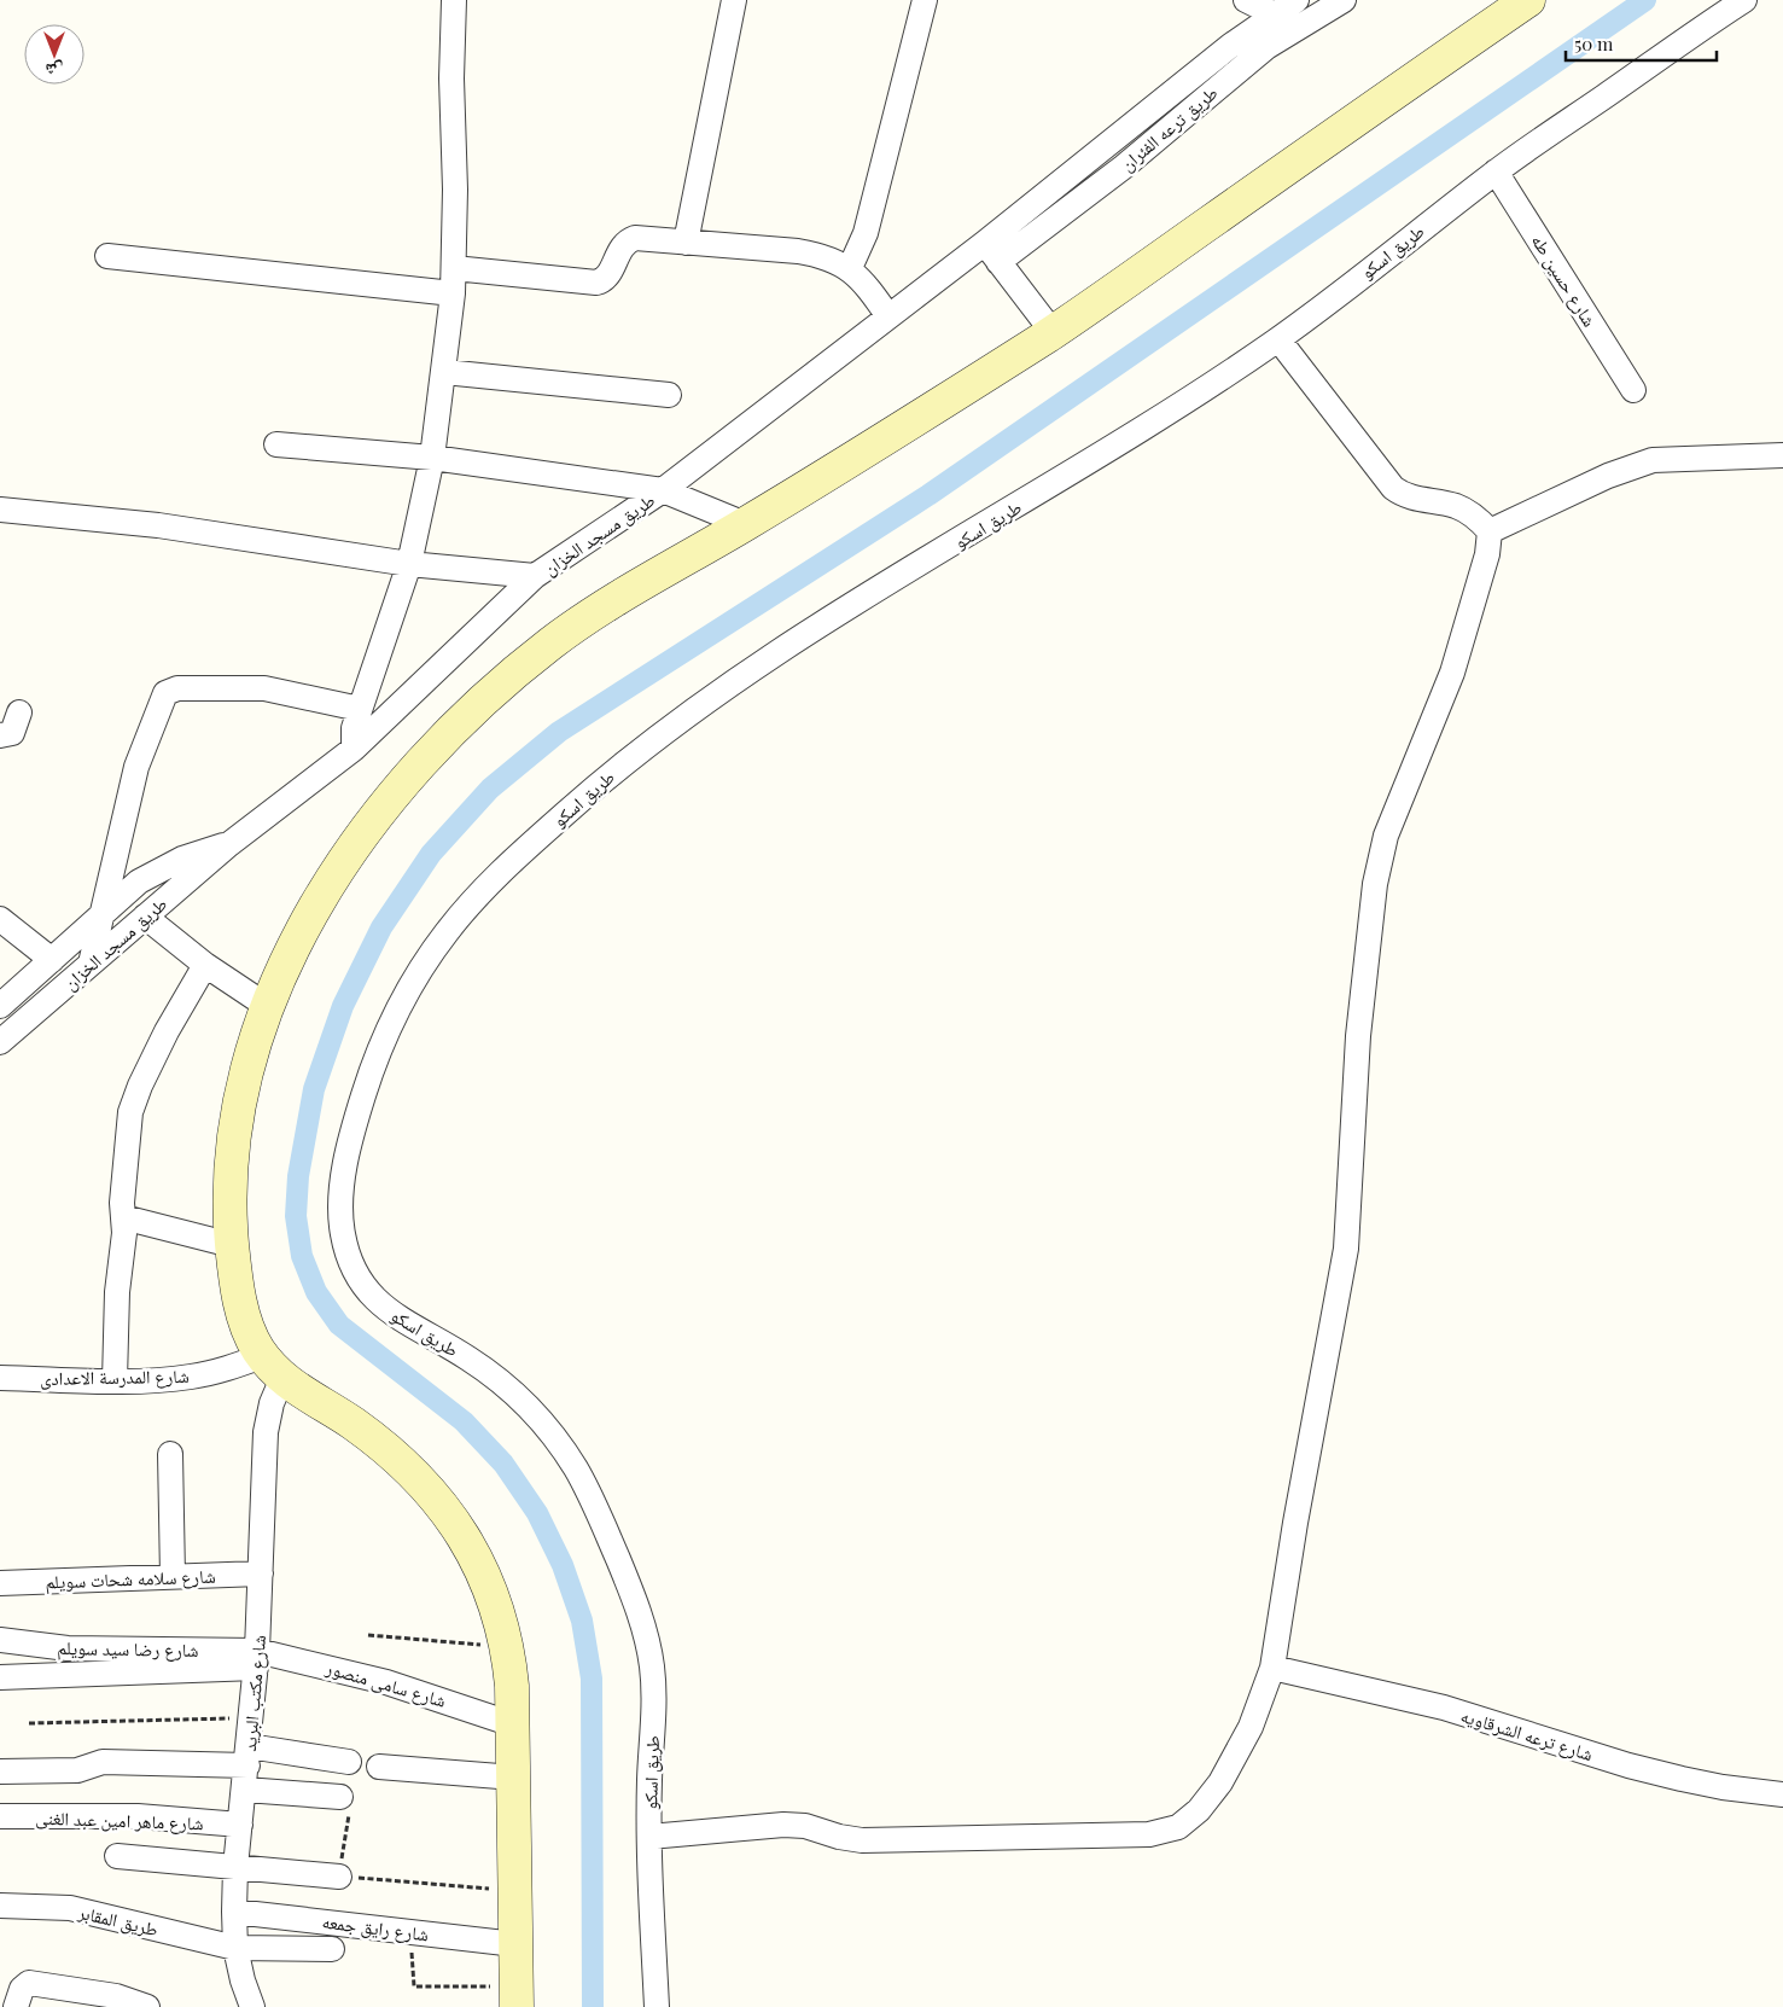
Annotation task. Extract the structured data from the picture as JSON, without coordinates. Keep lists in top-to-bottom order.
{
  "streets": {
    "street": [
      "طريق ترعه الفئران",
      "طريق اسكو",
      "شارع حسين طه",
      "طريق مسجد الخزان",
      "شارع المدرسة الاعدادى",
      "شارع سلامه شحات سويلم",
      "شارع رضا سيد سويلم",
      "شارع سامى منصور",
      "شارع مكتب البريد",
      "شارع ترعه الشرقاويه",
      "شارع ماهر امين عبد الغنى",
      "طريق المقابر",
      "شارع رايق جمعه"
    ]
  },
  "crossings": [
    ["طريق ترعه الفئران", "طريق مسجد الخزان"],
    ["طريق اسكو", "شارع حسين طه"],
    ["شارع المدرسة الاعدادى", "شارع مكتب البريد"],
    ["شارع سلامه شحات سويلم", "شارع مكتب البريد"],
    ["شارع رضا سيد سويلم", "شارع سامى منصور"],
    ["شارع رضا سيد سويلم", "شارع مكتب البريد"],
    ["شارع سامى منصور", "شارع مكتب البريد"],
    ["شارع مكتب البريد", "شارع ماهر امين عبد الغنى"],
    ["شارع مكتب البريد", "طريق المقابر"],
    ["شارع مكتب البريد", "شارع رايق جمعه"]
  ],
  "scale_bar": "50 m",
  "north": "bottom"
}
